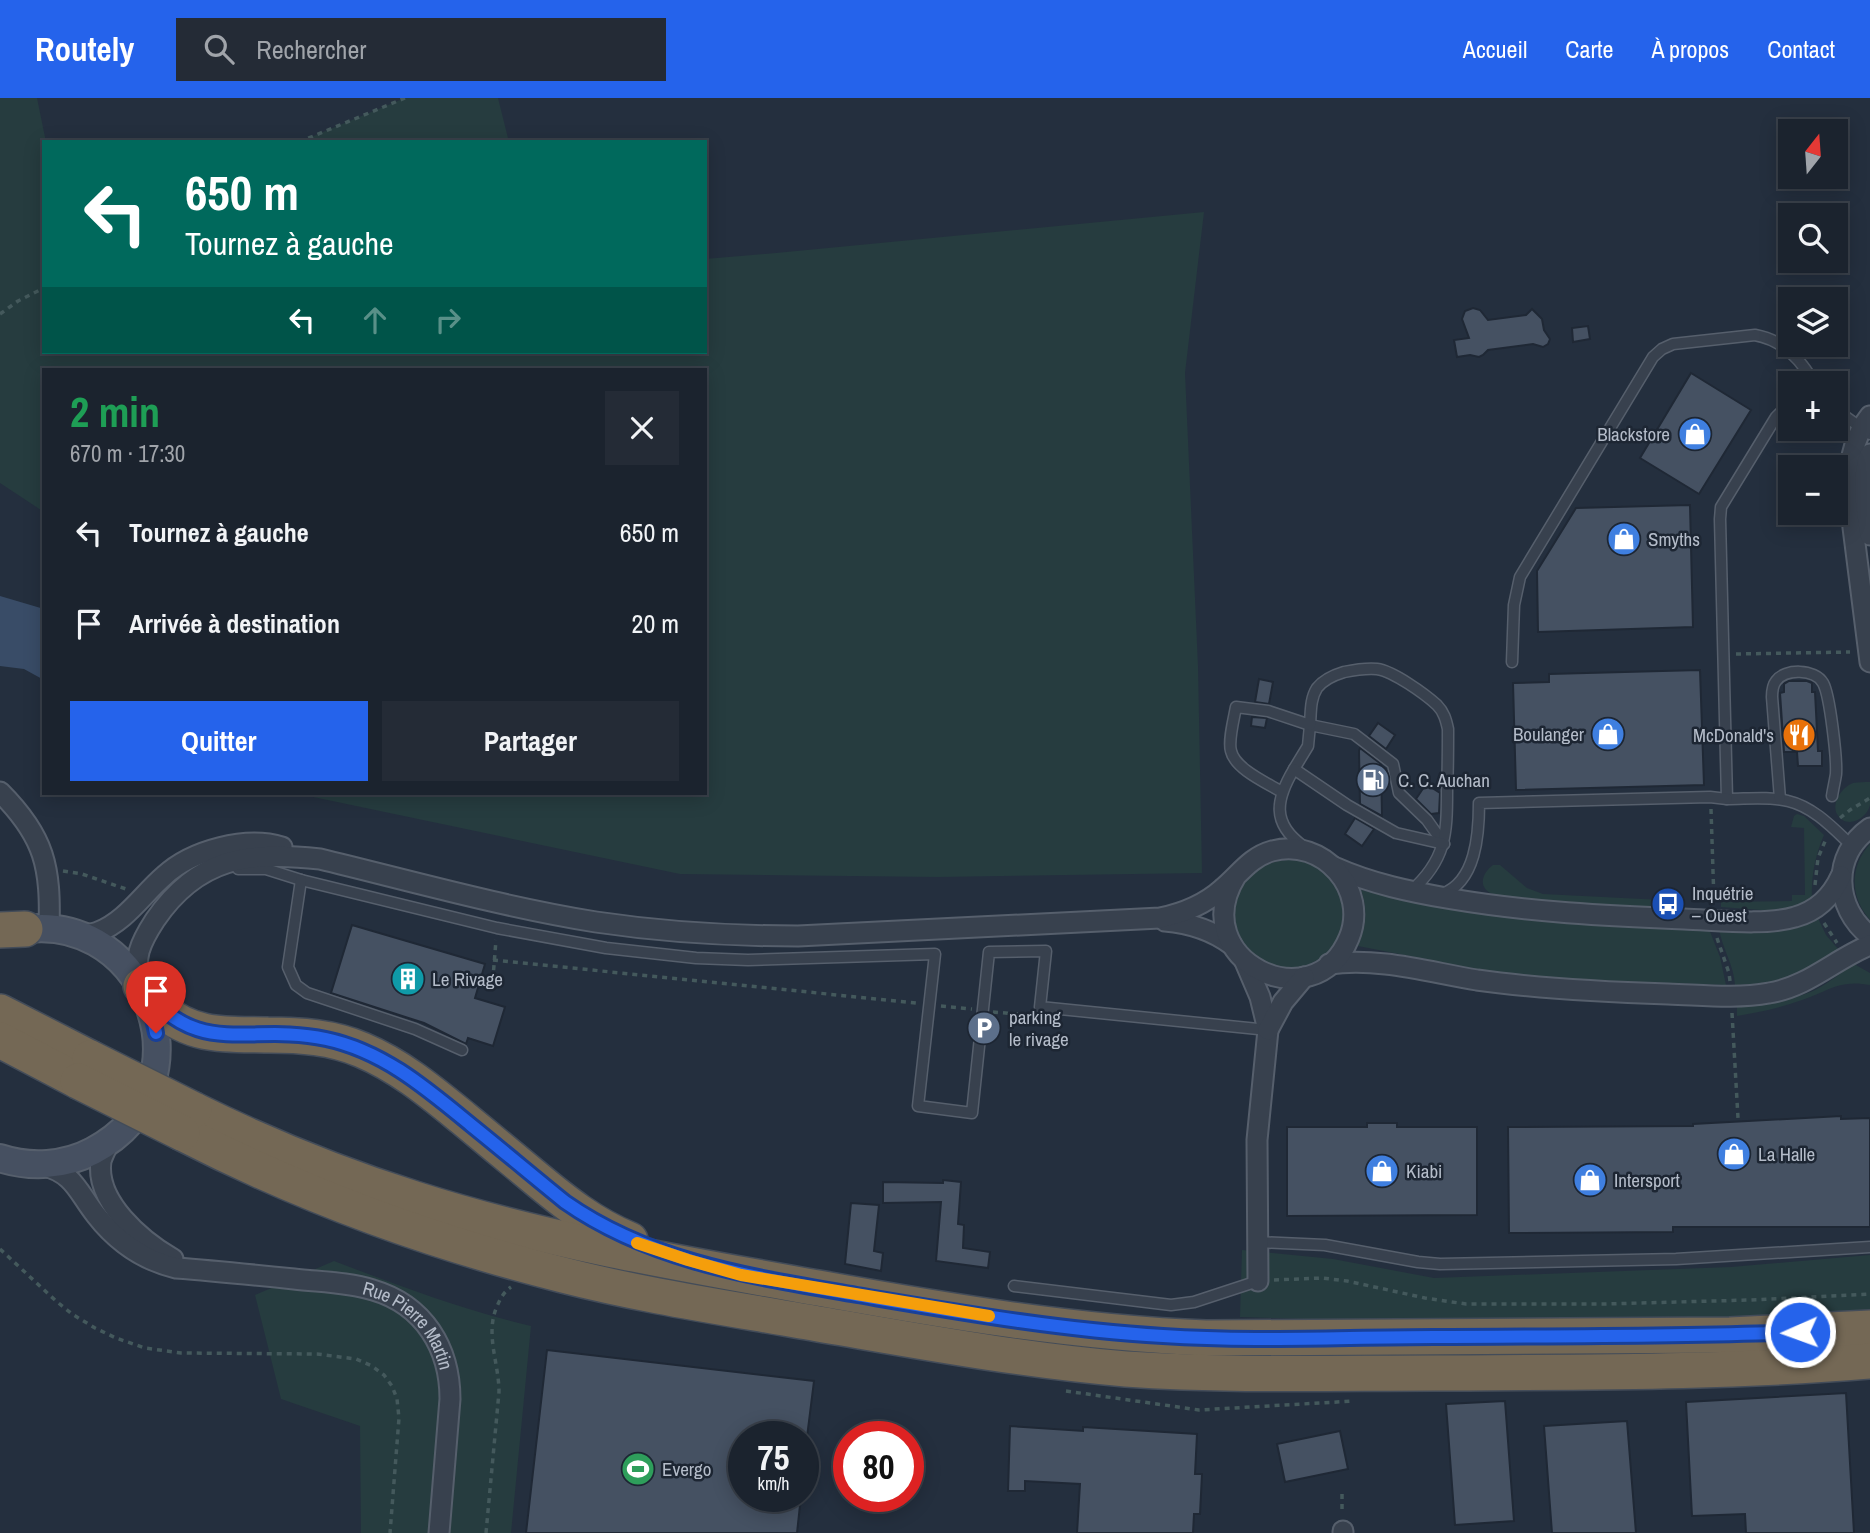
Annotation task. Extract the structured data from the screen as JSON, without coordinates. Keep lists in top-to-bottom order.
{
  "streets": {
    "street": ["Rue Pierre Martin"]
  },
  "places": {
    "shop": [
      "Blackstore",
      "Smyths",
      "Boulanger",
      "La Halle",
      "Kiabi",
      "Intersport"
    ],
    "restaurant": ["McDonald's"],
    "fuel station": ["C. C. Auchan"],
    "bus stop": ["Inquétrie – Ouest"],
    "building": ["Le Rivage"],
    "parking": ["parking le rivage"],
    "sports": ["Evergo"]
  },
  "north": "top",
  "page": {
    "header": "Routely",
    "search": "Rechercher",
    "nav": [
      "Accueil",
      "Carte",
      "À propos",
      "Contact"
    ],
    "map_buttons": ["+", "−"],
    "turn": ["650 m", "Tournez à gauche"],
    "heading": ["2 min", "670 m · 17:30"],
    "list": [
      {
        "name": "Tournez à gauche",
        "value": "650 m"
      },
      {
        "name": "Arrivée à destination",
        "value": "20 m"
      }
    ],
    "buttons": ["Quitter", "Partager"],
    "speed": "75 km/h",
    "limit": "80"
  }
}
